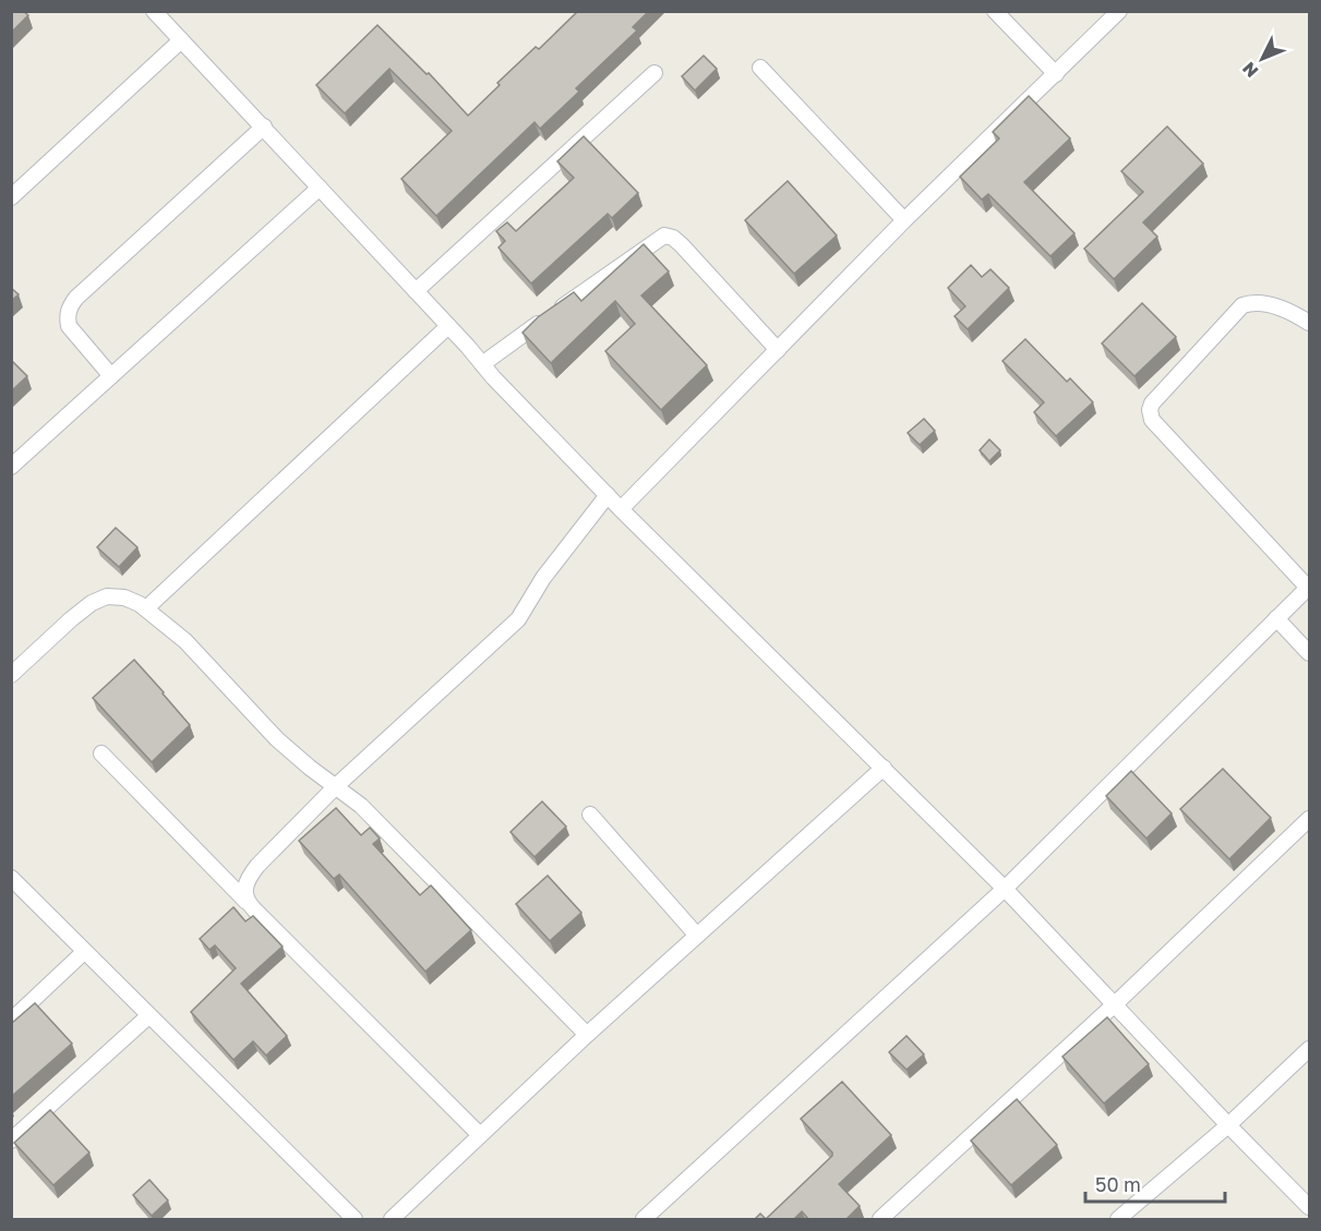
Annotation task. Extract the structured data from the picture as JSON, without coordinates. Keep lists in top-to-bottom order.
{
  "scale_bar": "50 m",
  "north": "bottom left"
}
